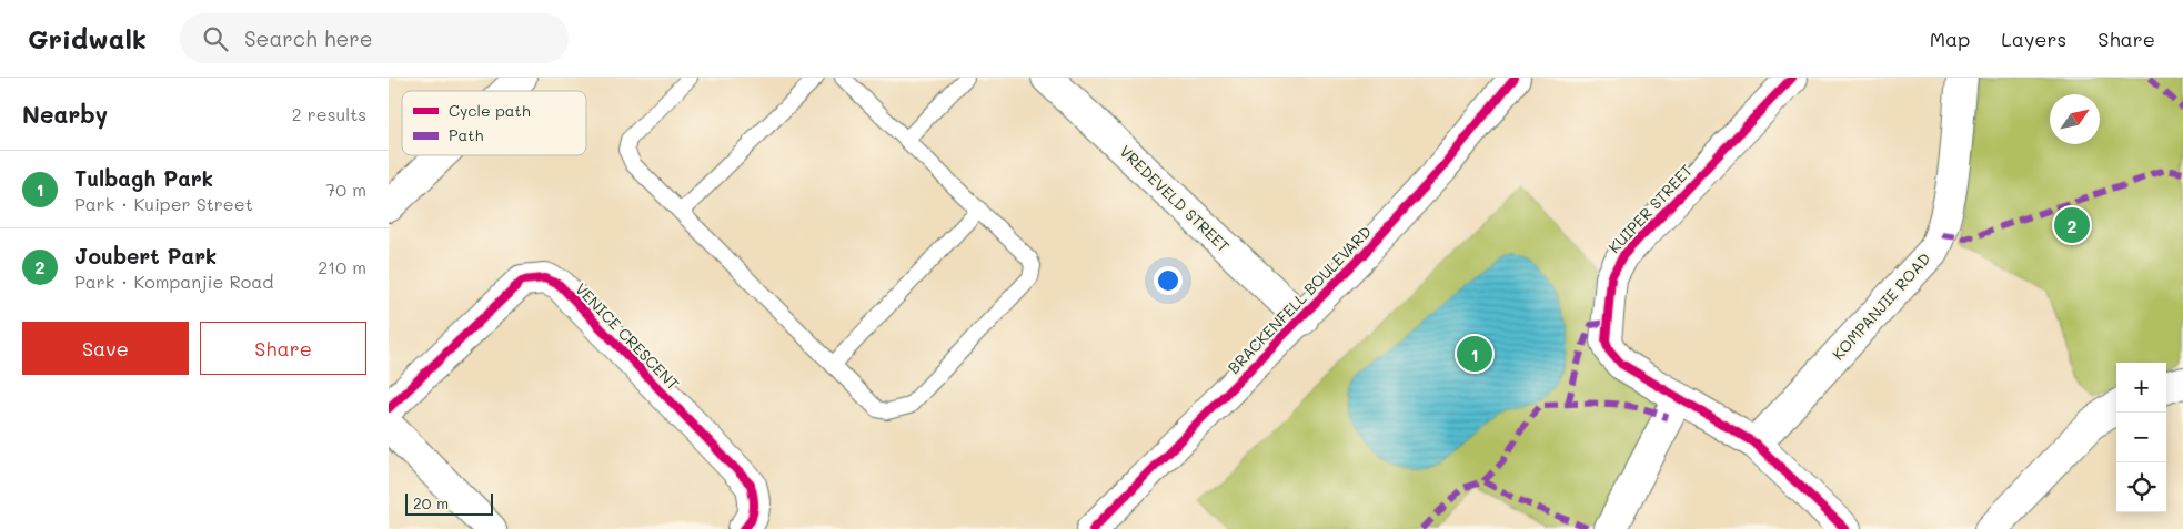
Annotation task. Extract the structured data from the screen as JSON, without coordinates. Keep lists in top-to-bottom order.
{
  "streets": {
    "street": [
      "VREDEVELD STREET",
      "KUIPER STREET",
      "BRACKENFELL BOULEVARD",
      "KOMPANJIE ROAD",
      "VENICE CRESCENT"
    ]
  },
  "crossings": [
    ["VREDEVELD STREET", "BRACKENFELL BOULEVARD"],
    ["KUIPER STREET", "KOMPANJIE ROAD"]
  ],
  "legend": ["Cycle path", "Path"],
  "scale_bar": "20 m",
  "north": "top right",
  "page": {
    "header": "Gridwalk",
    "search": "Search here",
    "nav": ["Map", "Layers", "Share"],
    "heading": ["Nearby", "2 results"],
    "list": [
      {
        "mark": "1",
        "name": "Tulbagh Park",
        "note": "Park · Kuiper Street",
        "value": "70 m"
      },
      {
        "mark": "2",
        "name": "Joubert Park",
        "note": "Park · Kompanjie Road",
        "value": "210 m"
      }
    ],
    "pins": ["2", "1"],
    "buttons": ["Save", "Share"],
    "map_buttons": ["+", "−"],
    "scale": "20 m"
  }
}
